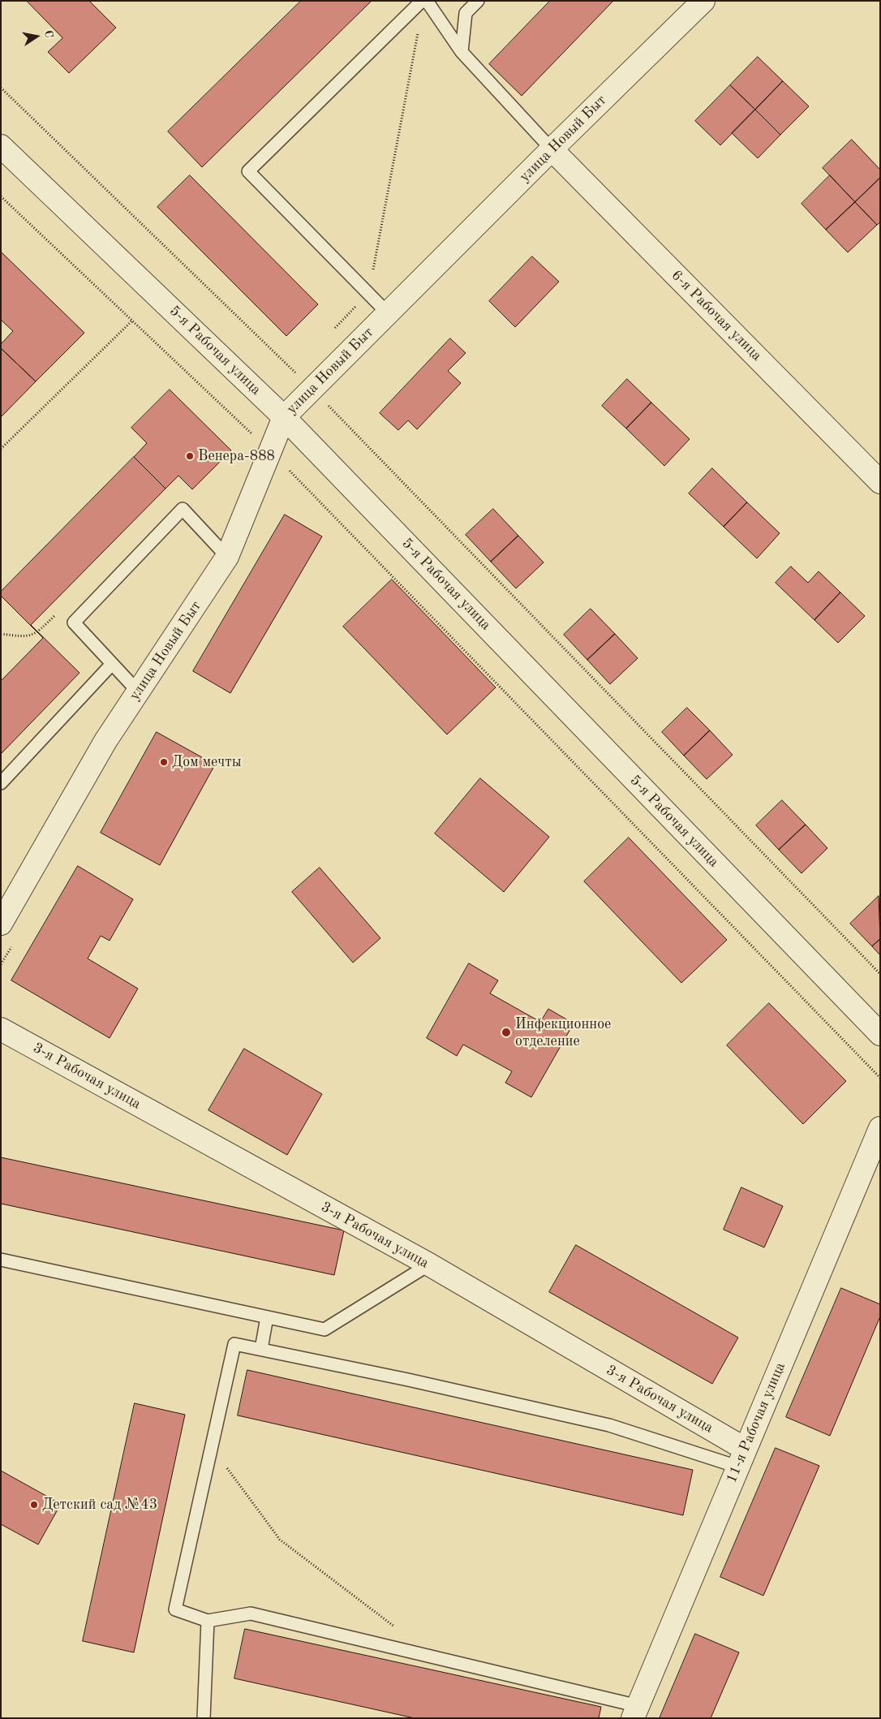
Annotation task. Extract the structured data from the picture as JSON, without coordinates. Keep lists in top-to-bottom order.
{
  "streets": {
    "street": [
      "улица Новый Быт",
      "6-я Рабочая улица",
      "5-я Рабочая улица",
      "3-я Рабочая улица",
      "11-я Рабочая улица"
    ]
  },
  "crossings": [
    ["улица Новый Быт", "6-я Рабочая улица"],
    ["улица Новый Быт", "5-я Рабочая улица"],
    ["3-я Рабочая улица", "11-я Рабочая улица"]
  ],
  "places": [
    "Венера-888",
    "Дом мечты",
    "Инфекционное отделение",
    "Детский сад №43"
  ],
  "north": "right"
}
